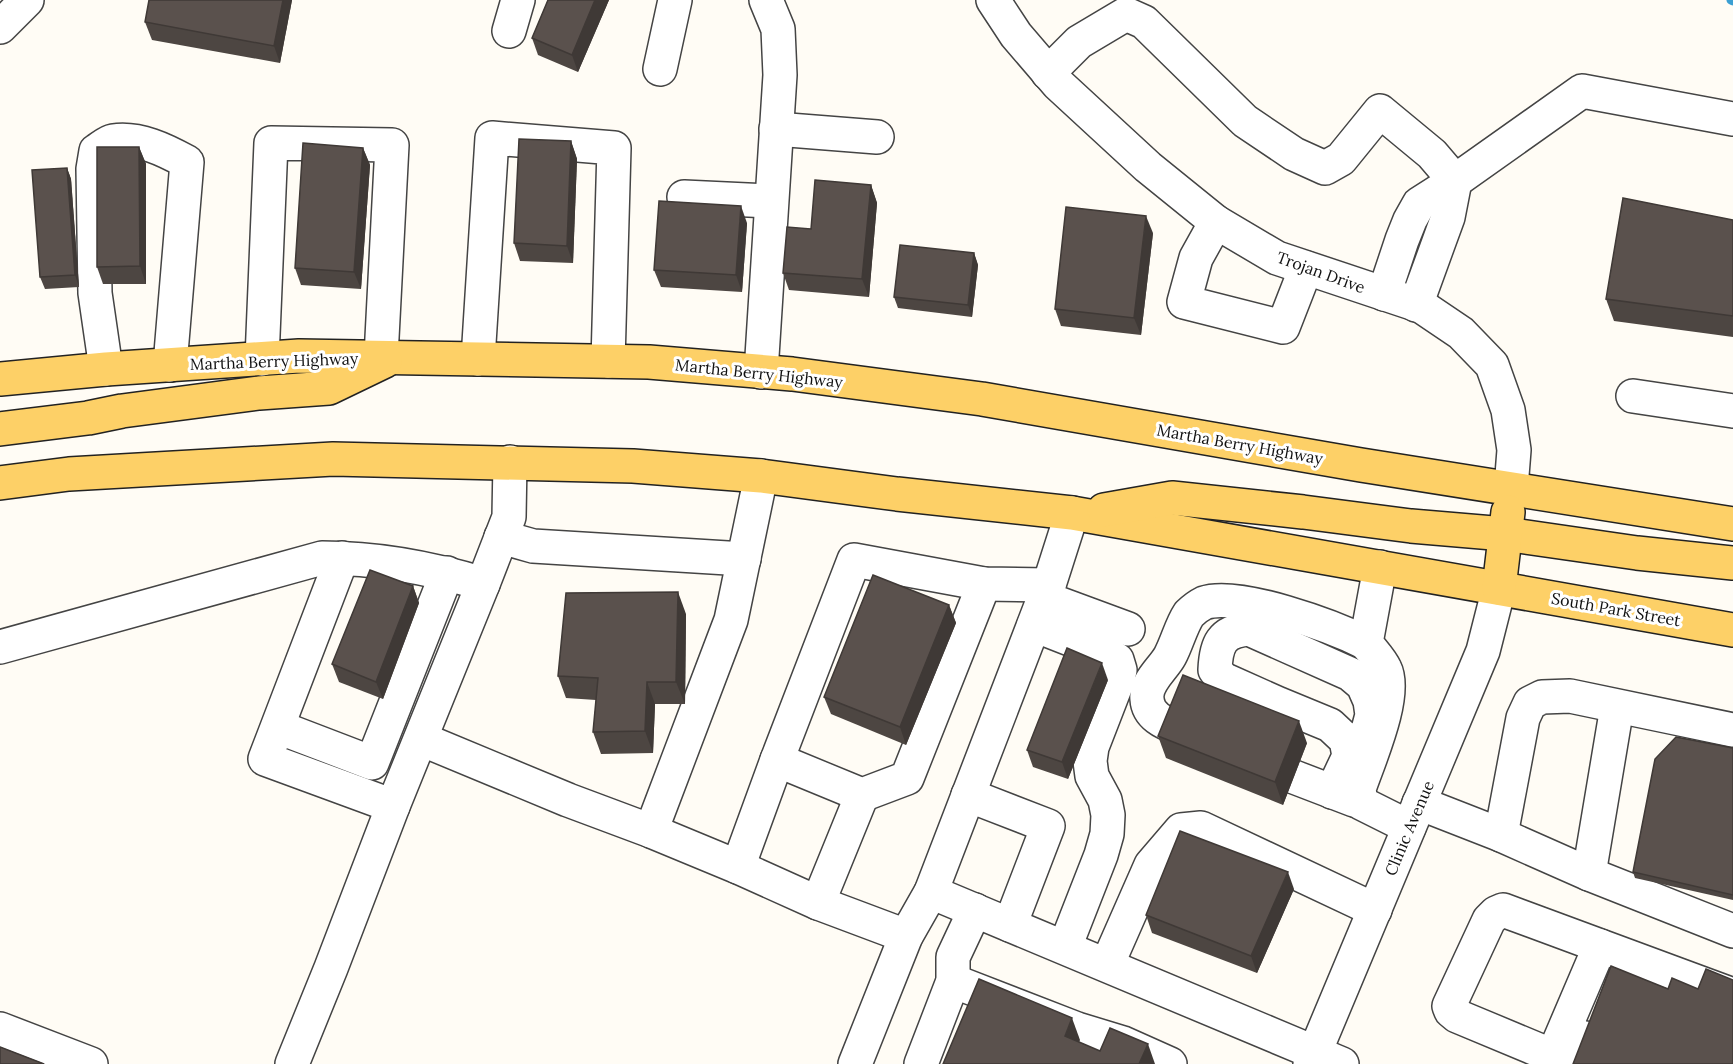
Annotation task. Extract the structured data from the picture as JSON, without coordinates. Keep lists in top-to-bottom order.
{
  "streets": {
    "main road": ["Martha Berry Highway", "South Park Street"],
    "street": ["Trojan Drive", "Clinic Avenue"]
  },
  "crossings": [
    ["Trojan Drive", "Martha Berry Highway"],
    ["South Park Street", "Clinic Avenue"]
  ]
}
